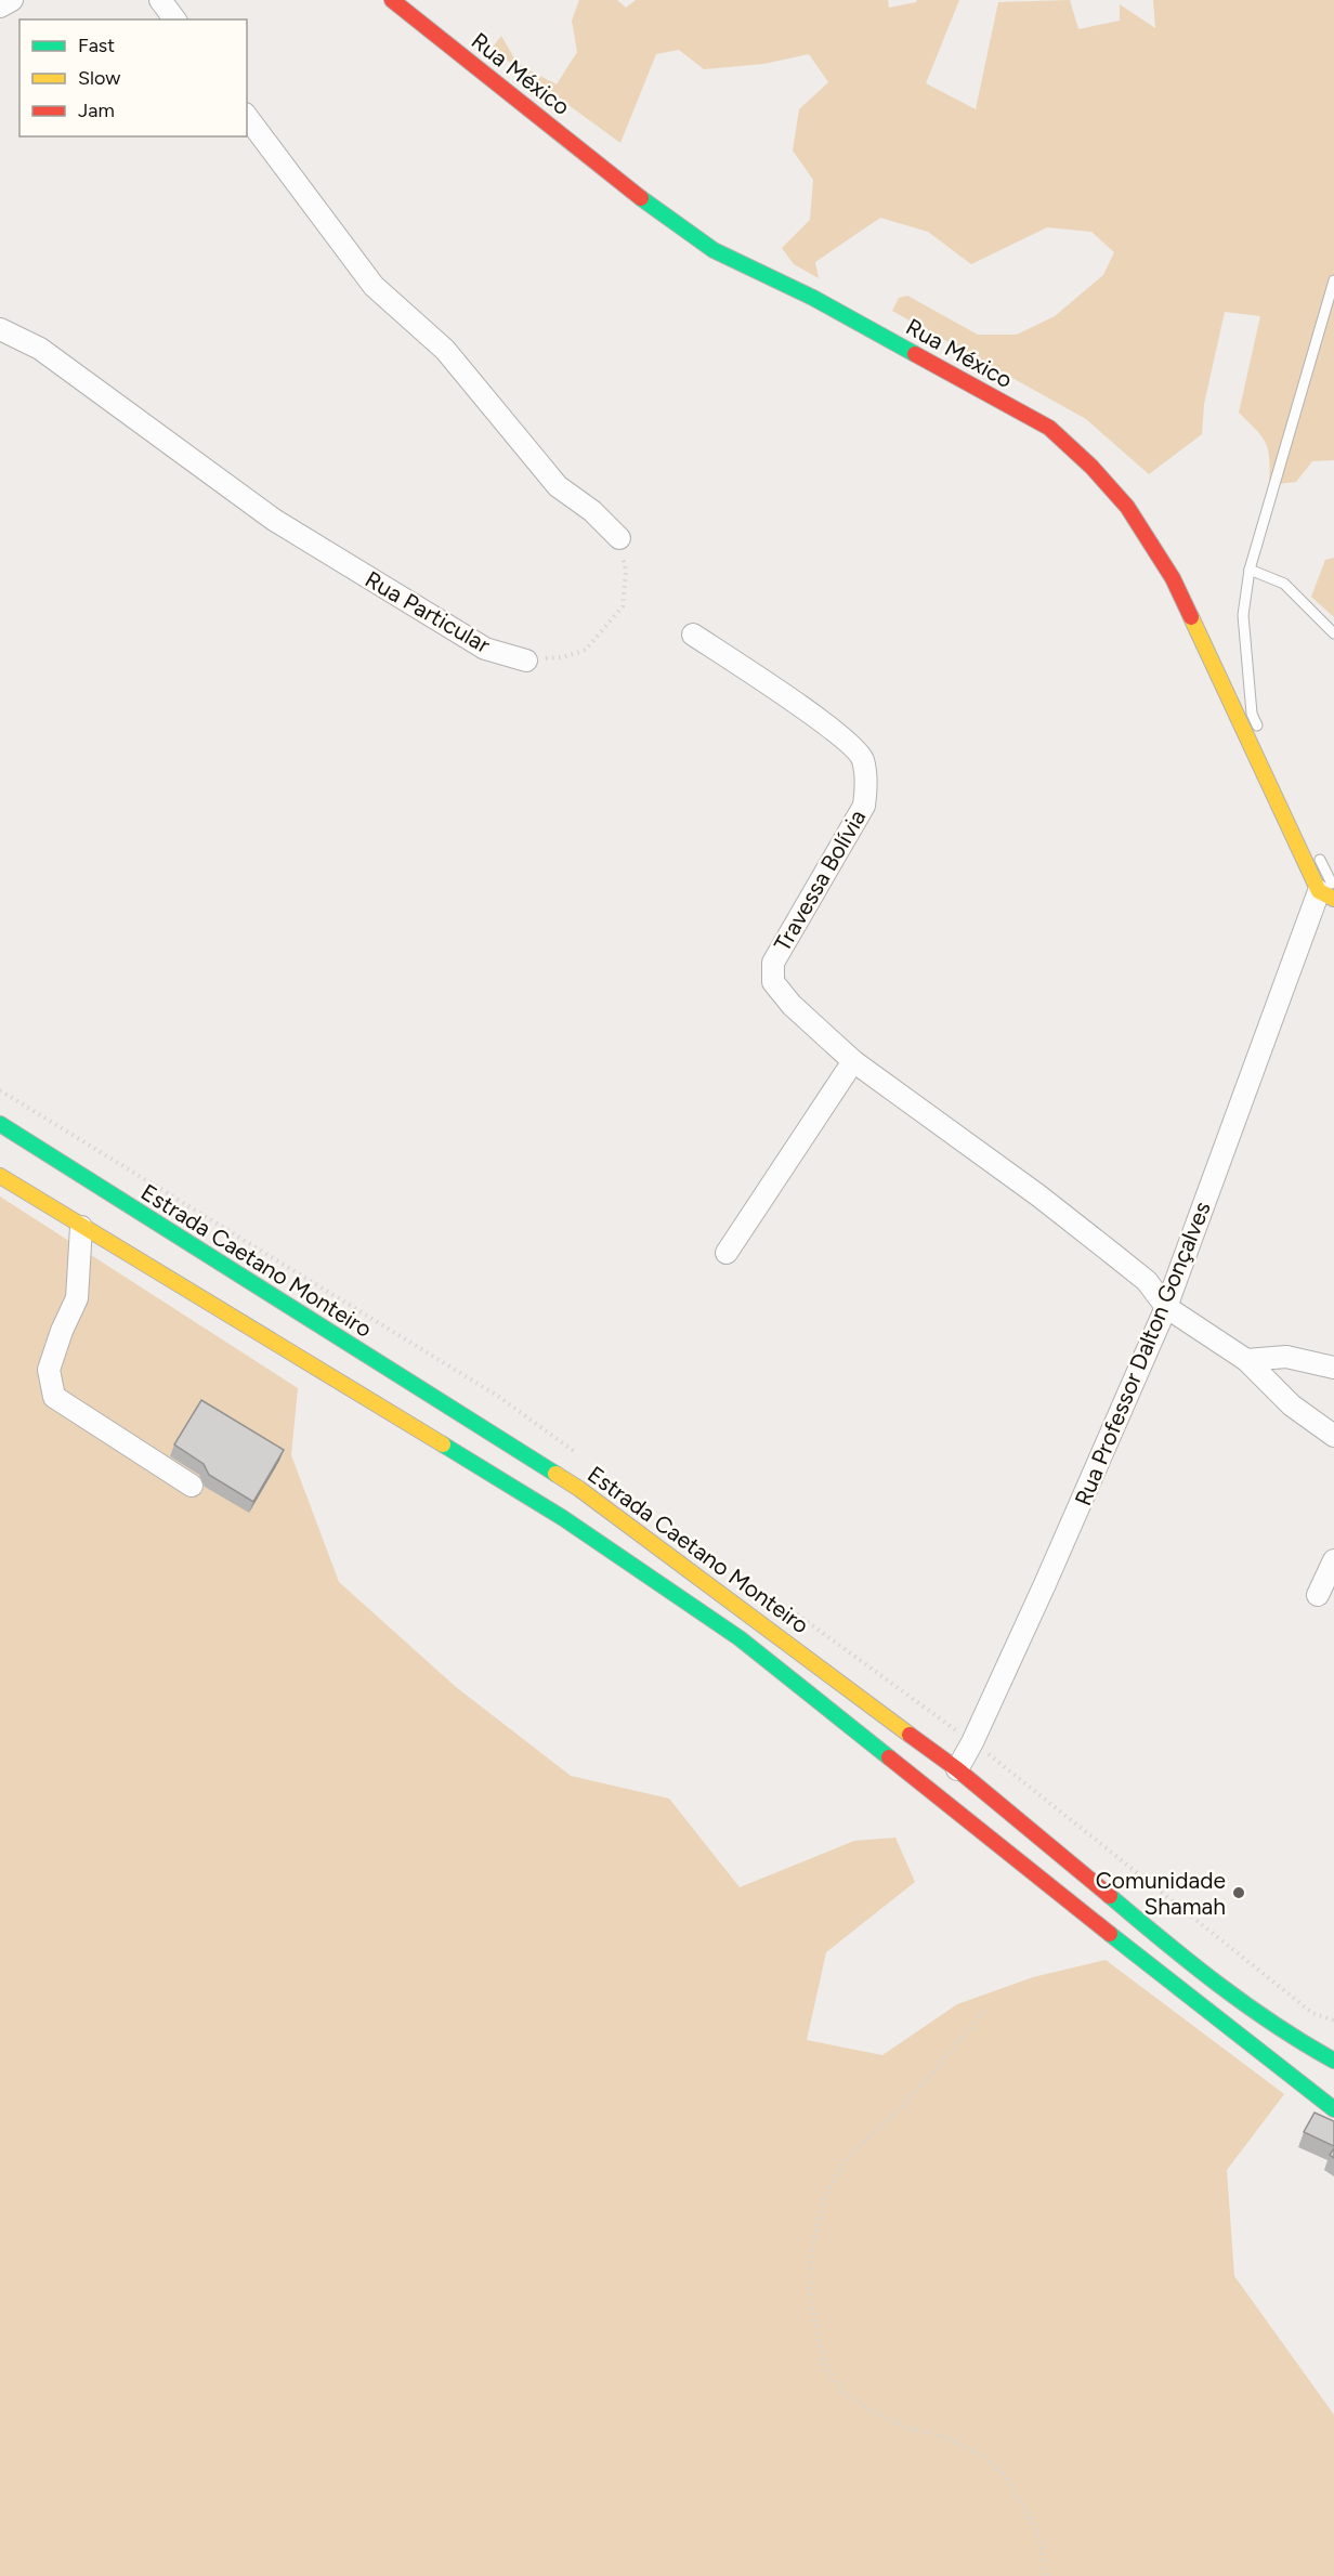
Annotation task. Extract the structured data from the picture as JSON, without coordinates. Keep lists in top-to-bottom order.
{
  "streets": {
    "main road": ["Rua México", "Estrada Caetano Monteiro"],
    "street": ["Rua Particular", "Travessa Bolívia", "Rua Professor Dalton Gonçalves"]
  },
  "crossings": [
    ["Rua México", "Rua Professor Dalton Gonçalves"],
    ["Travessa Bolívia", "Rua Professor Dalton Gonçalves"],
    ["Estrada Caetano Monteiro", "Rua Professor Dalton Gonçalves"]
  ],
  "places": ["Comunidade Shamah"],
  "legend": ["Fast", "Slow", "Jam"]
}
